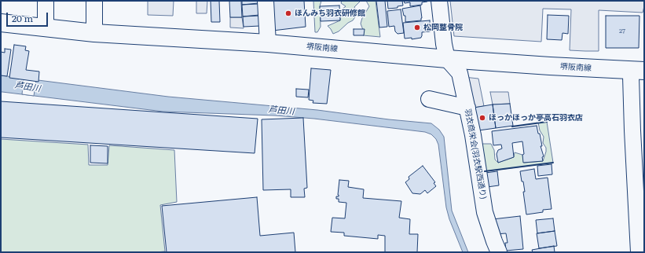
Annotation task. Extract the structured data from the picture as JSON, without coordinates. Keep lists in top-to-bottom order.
{
  "streets": {
    "main road": ["堺阪南線"],
    "street": ["羽衣商栄会(羽衣駅西通り)"]
  },
  "crossings": [
    ["堺阪南線", "羽衣商栄会(羽衣駅西通り)"]
  ],
  "water": ["芦田川"],
  "places": ["ほんみち羽衣研修館", "松岡整骨院", "ほっかほっか亭高石羽衣店"],
  "house_numbers": ["27"],
  "scale_bar": "20 m"
}
